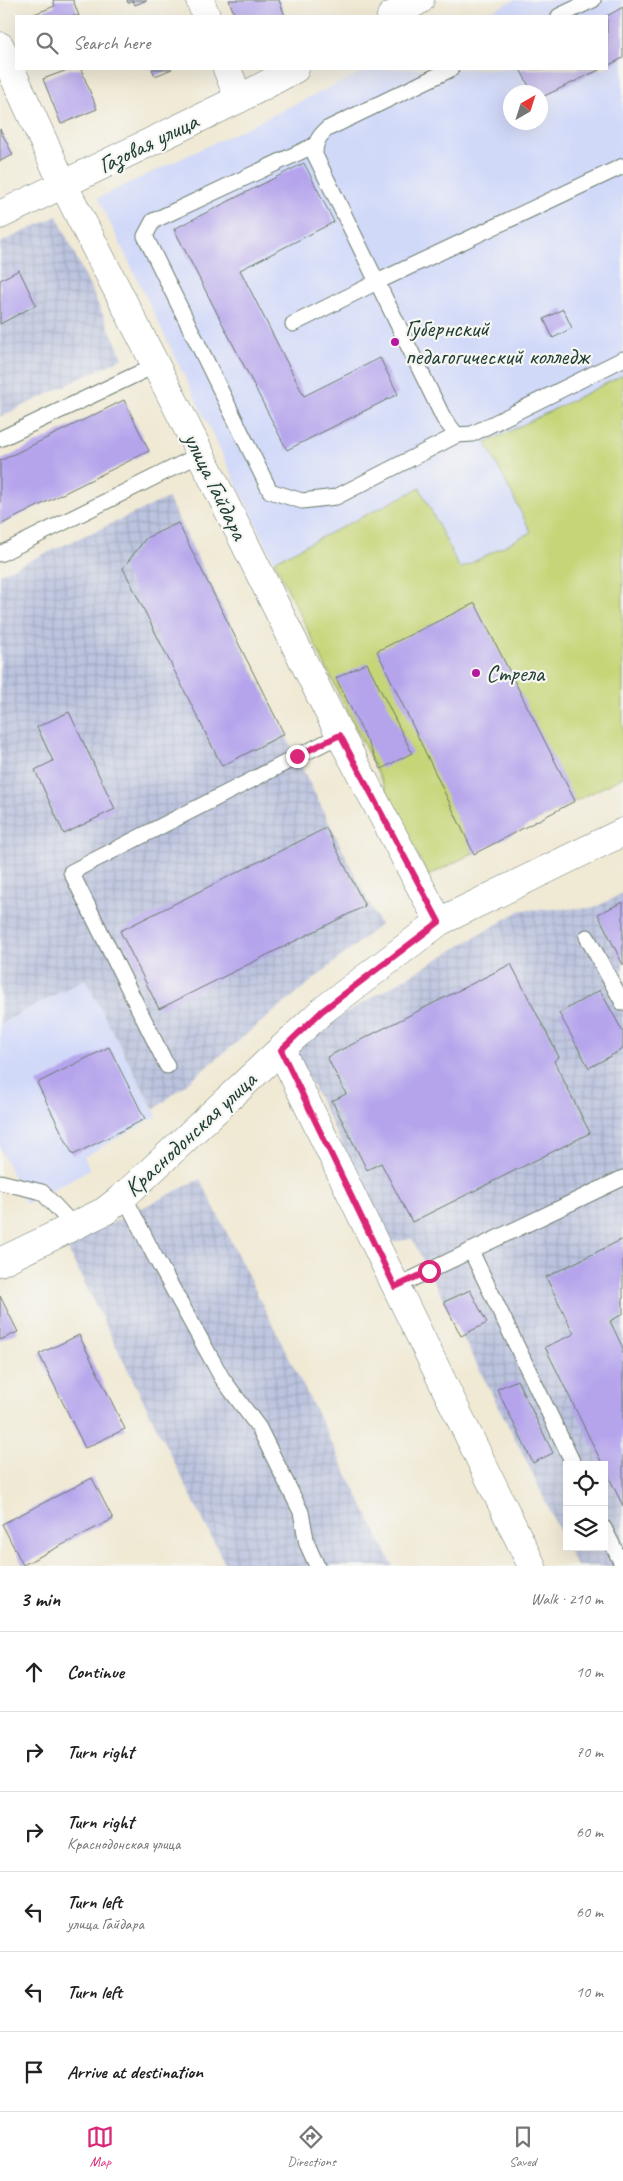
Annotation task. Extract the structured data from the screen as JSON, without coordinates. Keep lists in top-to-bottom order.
{
  "streets": {
    "street": ["Газовая улица", "улица Гайдара", "Краснодонская улица"]
  },
  "crossings": [
    ["Газовая улица", "улица Гайдара"],
    ["улица Гайдара", "Краснодонская улица"]
  ],
  "places": ["Губернский педагогический колледж", "Стрела"],
  "north": "top right",
  "page": {
    "search": "Search here",
    "heading": ["3 min", "Walk · 210 m"],
    "list": [
      ["Continue", "10 m"],
      ["Turn right", "70 m"],
      ["Turn right", "Краснодонская улица", "60 m"],
      ["Turn left", "улица Гайдара", "60 m"],
      ["Turn left", "10 m"],
      "Arrive at destination"
    ],
    "nav": ["Map", "Directions", "Saved"]
  }
}
